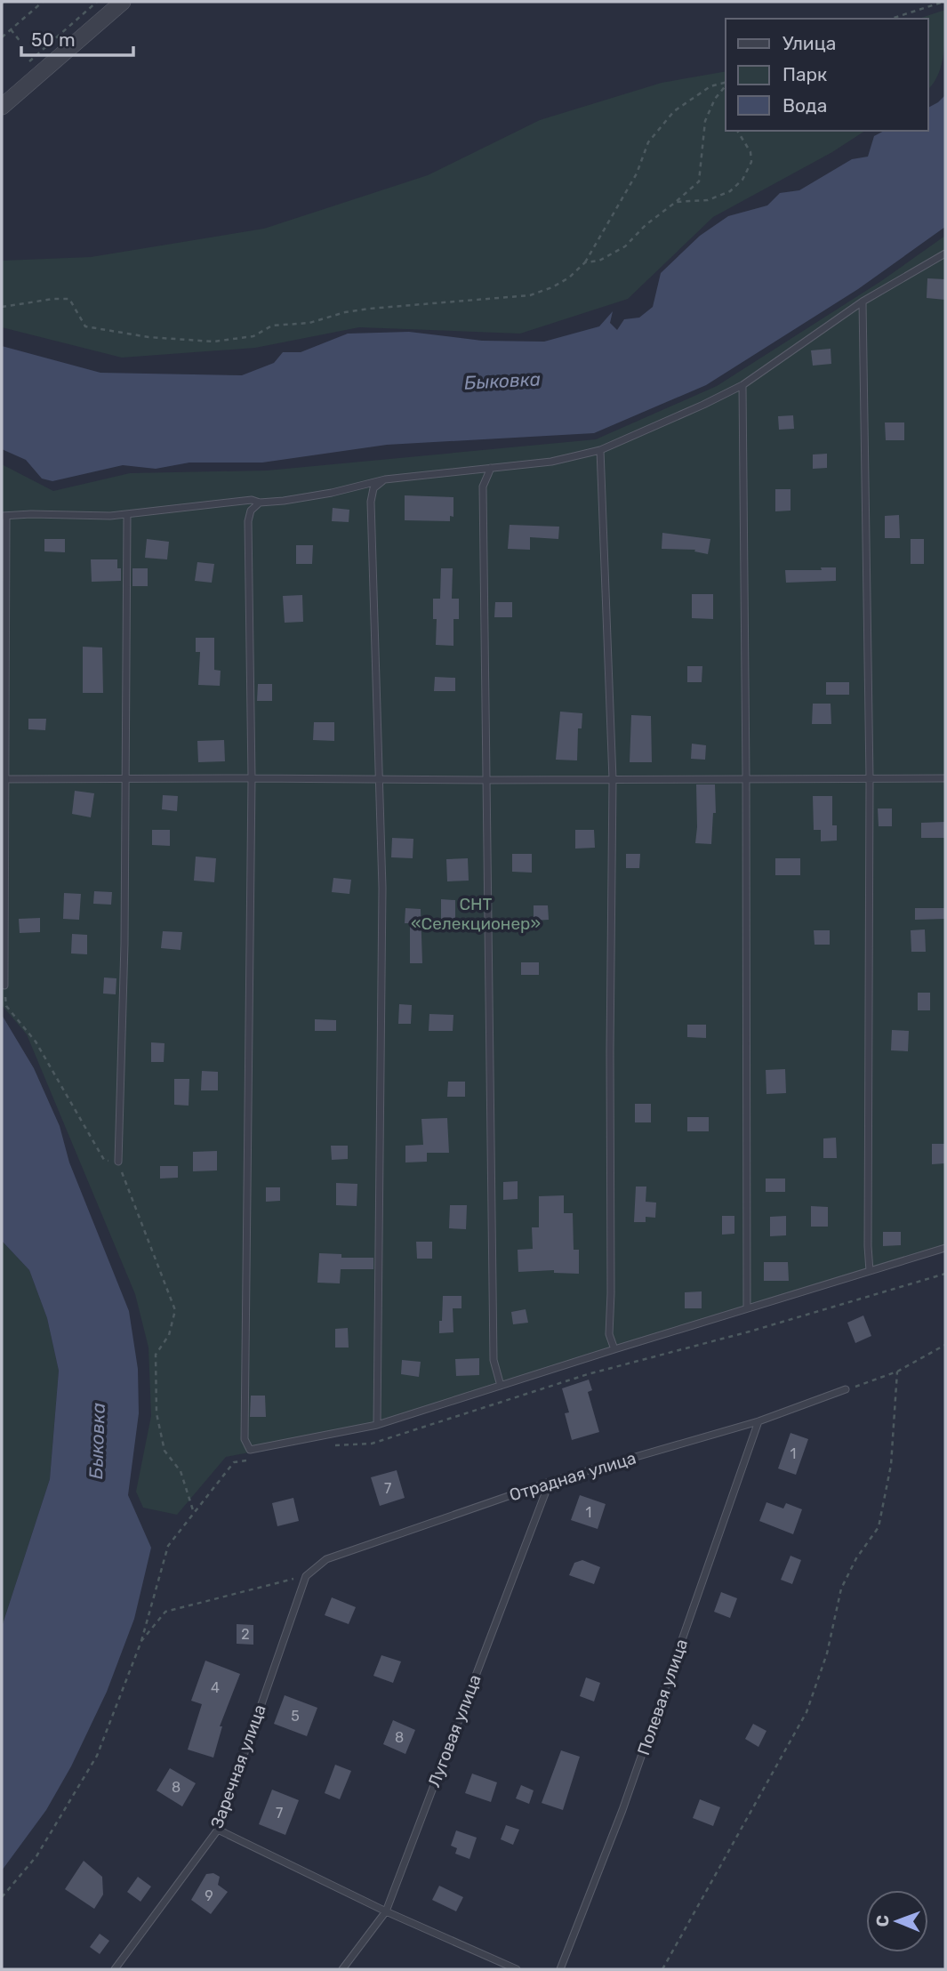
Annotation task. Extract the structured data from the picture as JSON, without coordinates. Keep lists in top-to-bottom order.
{
  "streets": {
    "lane": [
      "Отрадная улица",
      "Полевая улица",
      "Луговая улица",
      "Заречная улица"
    ]
  },
  "crossings": [
    ["Отрадная улица", "Полевая улица"],
    ["Отрадная улица", "Луговая улица"],
    ["Отрадная улица", "Заречная улица"]
  ],
  "water": ["Быковка"],
  "parks": ["СНТ «Селекционер»"],
  "house_numbers": [
    "1",
    "7",
    "1",
    "2",
    "4",
    "5",
    "8",
    "8",
    "7",
    "9"
  ],
  "legend": ["Улица", "Парк", "Вода"],
  "scale_bar": "50 m",
  "north": "left"
}
